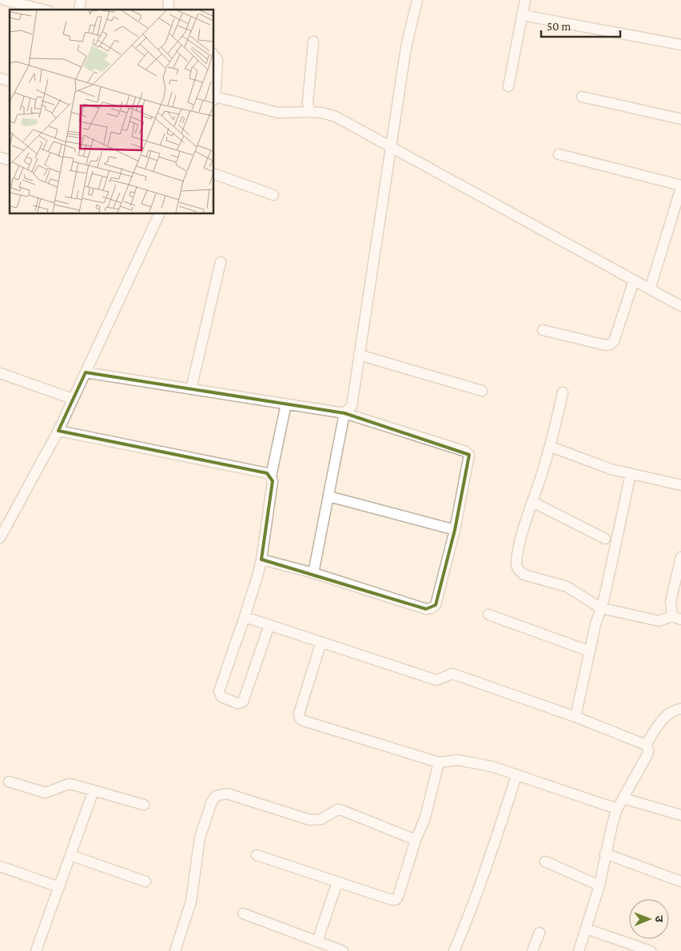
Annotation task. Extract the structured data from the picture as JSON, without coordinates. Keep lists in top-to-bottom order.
{
  "scale_bar": "50 m",
  "north": "right"
}
